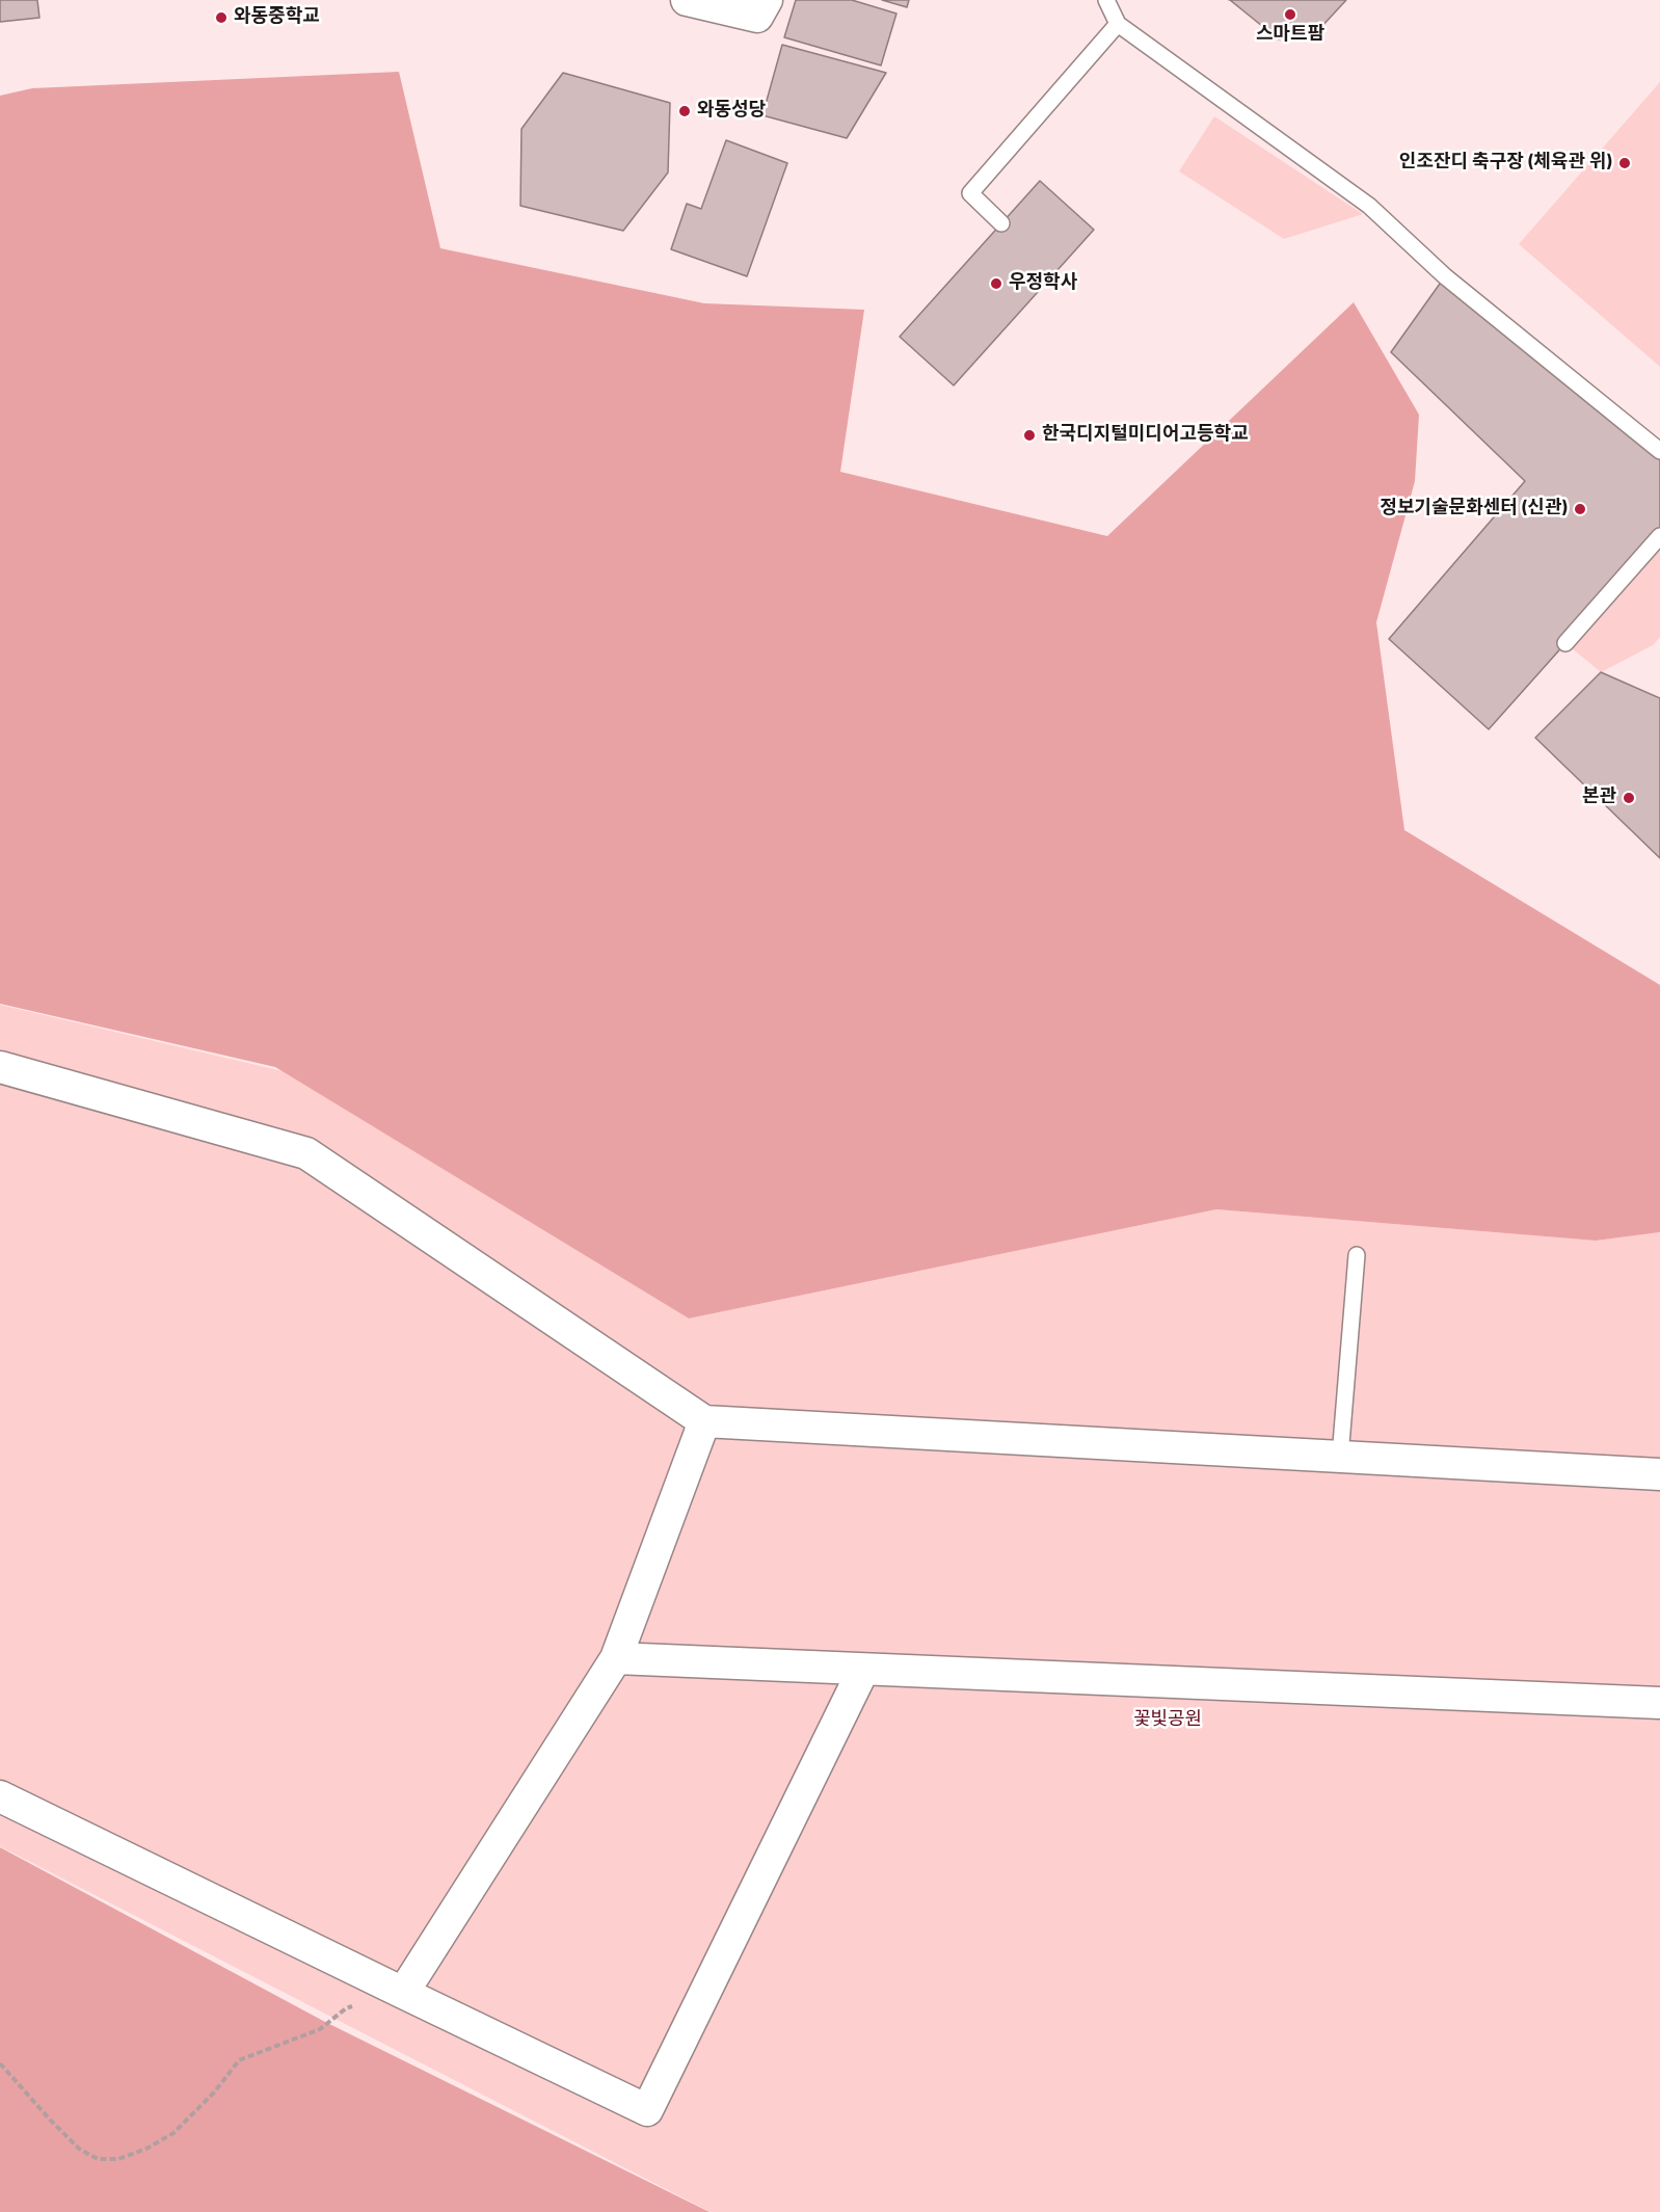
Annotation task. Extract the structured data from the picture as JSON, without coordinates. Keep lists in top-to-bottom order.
{
  "parks": ["꽃빛공원"],
  "places": [
    "스마트팜",
    "와동중학교",
    "와동성당",
    "인조잔디 축구장 (체육관 위)",
    "우정학사",
    "한국디지털미디어고등학교",
    "정보기술문화센터 (신관)",
    "본관"
  ]
}
